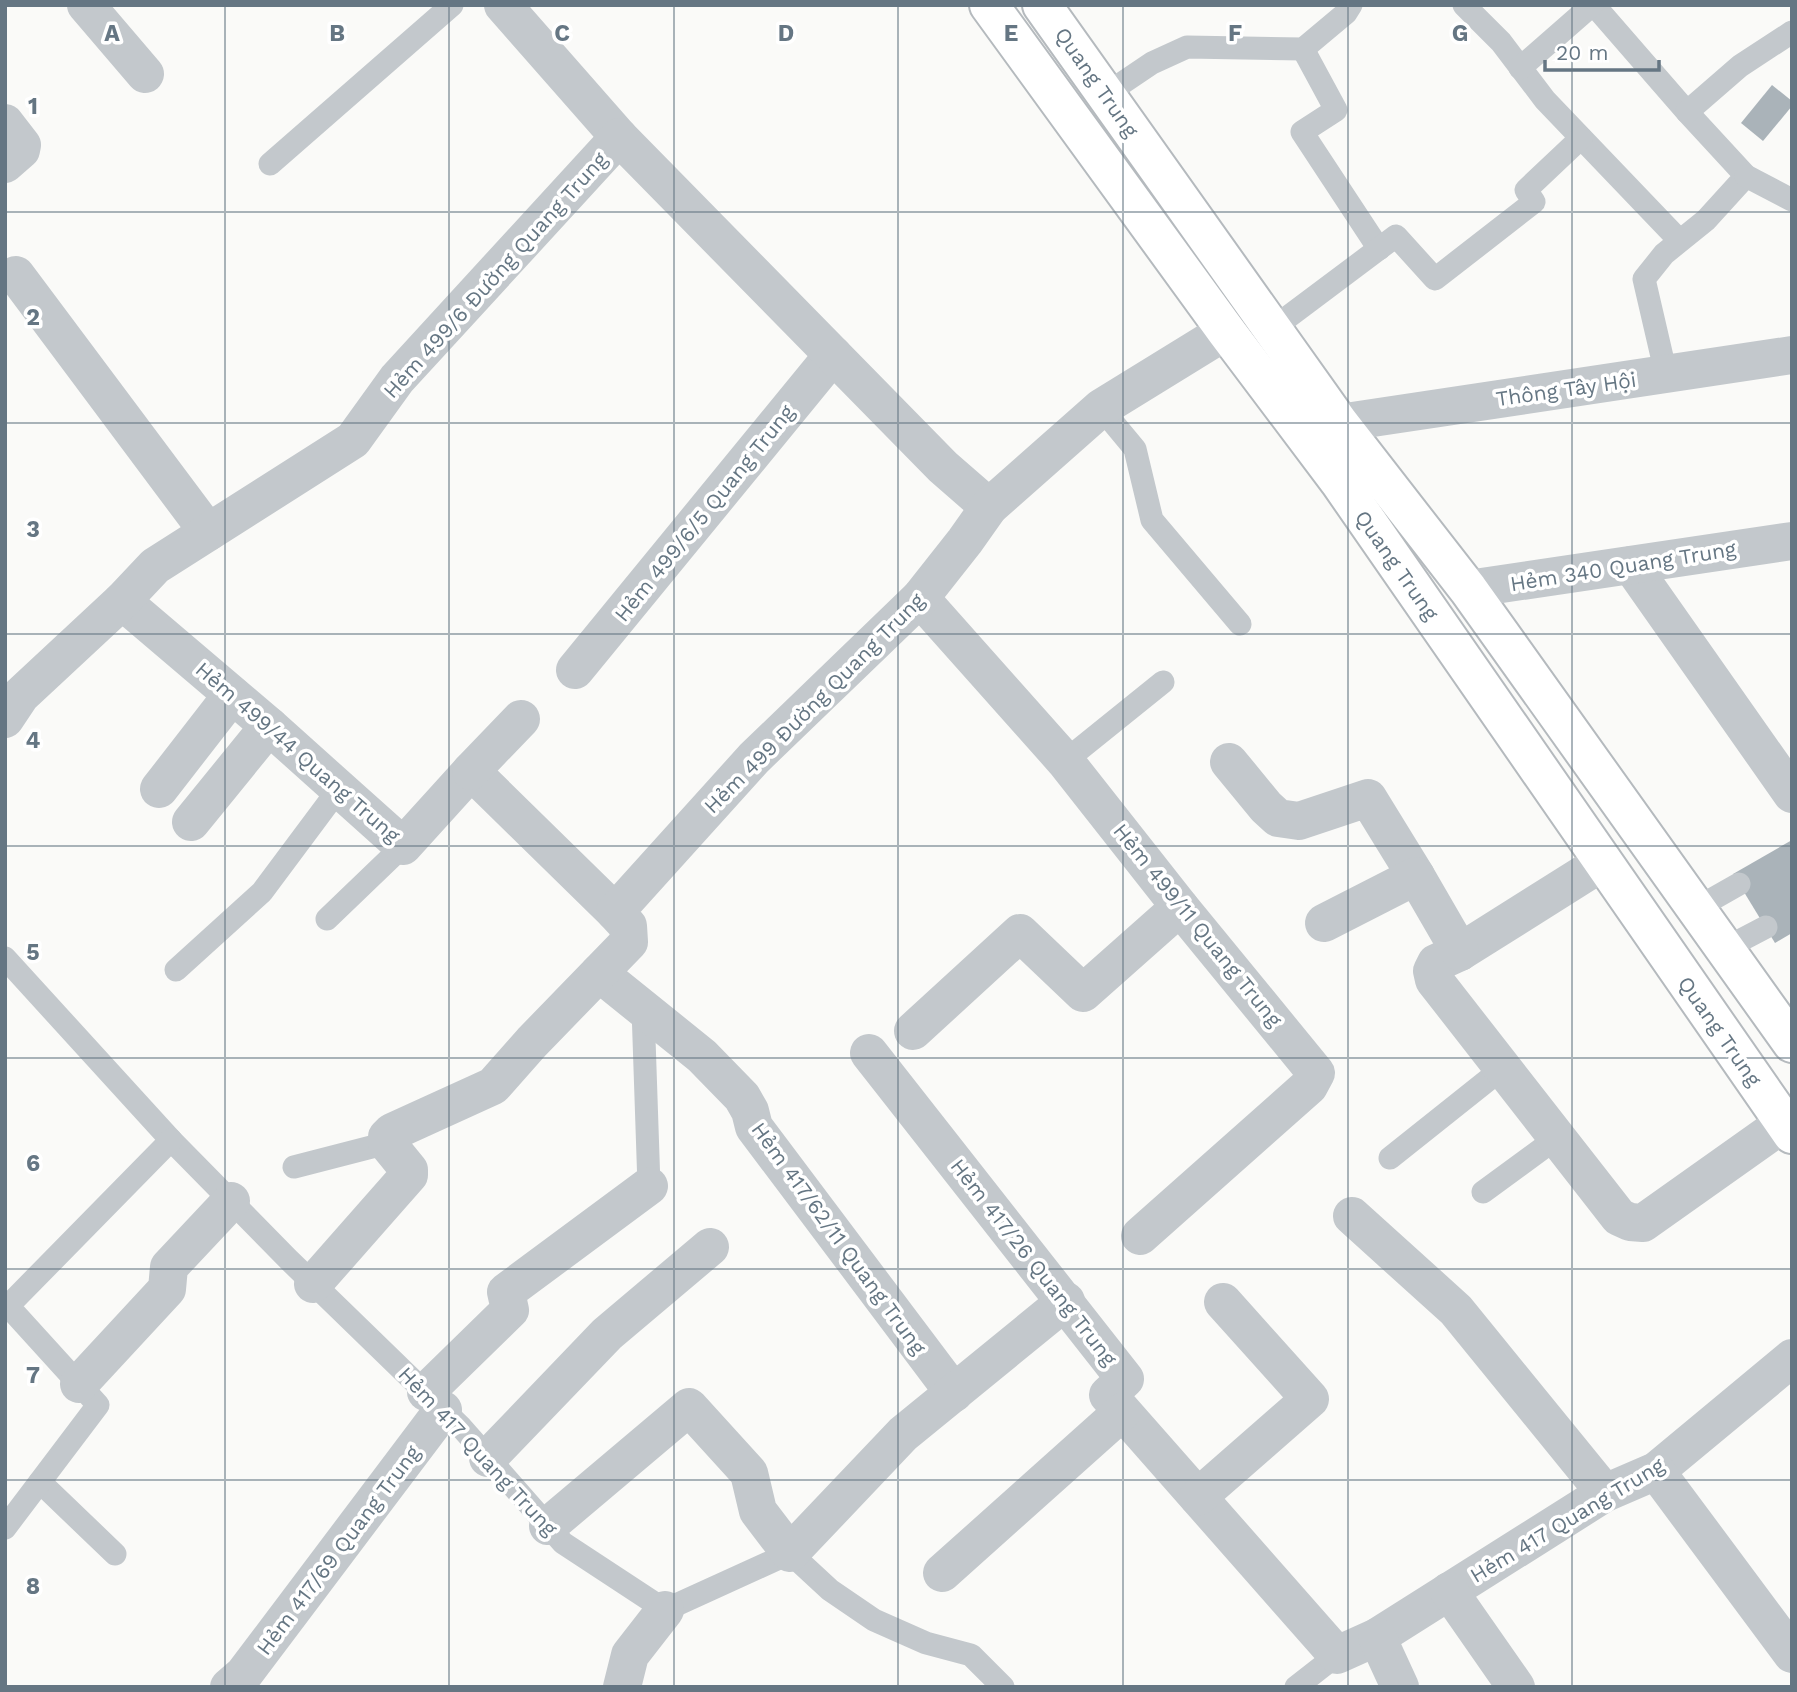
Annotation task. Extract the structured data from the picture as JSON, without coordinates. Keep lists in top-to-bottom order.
{
  "streets": {
    "main road": ["Quang Trung"],
    "street": [
      "Hẻm 499/6 Đường Quang Trung",
      "Thông Tây Hội",
      "Hẻm 499/6/5 Quang Trung",
      "Hẻm 340 Quang Trung",
      "Hẻm 499 Đường Quang Trung",
      "Hẻm 499/44 Quang Trung",
      "Hẻm 499/11 Quang Trung",
      "Hẻm 417/62/11 Quang Trung",
      "Hẻm 417/26 Quang Trung",
      "Hẻm 417 Quang Trung",
      "Hẻm 417/69 Quang Trung"
    ]
  },
  "crossings": [
    ["Quang Trung", "Thông Tây Hội"],
    ["Quang Trung", "Hẻm 340 Quang Trung"],
    ["Quang Trung", "Hẻm 499 Đường Quang Trung"],
    ["Hẻm 499/6 Đường Quang Trung", "Hẻm 499/6/5 Quang Trung"],
    ["Hẻm 499/6 Đường Quang Trung", "Hẻm 499 Đường Quang Trung"],
    ["Hẻm 499/6 Đường Quang Trung", "Hẻm 499/44 Quang Trung"],
    ["Hẻm 499 Đường Quang Trung", "Hẻm 499/11 Quang Trung"],
    ["Hẻm 417 Quang Trung", "Hẻm 417/69 Quang Trung"]
  ],
  "scale_bar": "20 m",
  "grid": {
    "columns": [
      "A",
      "B",
      "C",
      "D",
      "E",
      "F",
      "G"
    ],
    "rows": [
      "1",
      "2",
      "3",
      "4",
      "5",
      "6",
      "7",
      "8"
    ]
  }
}
